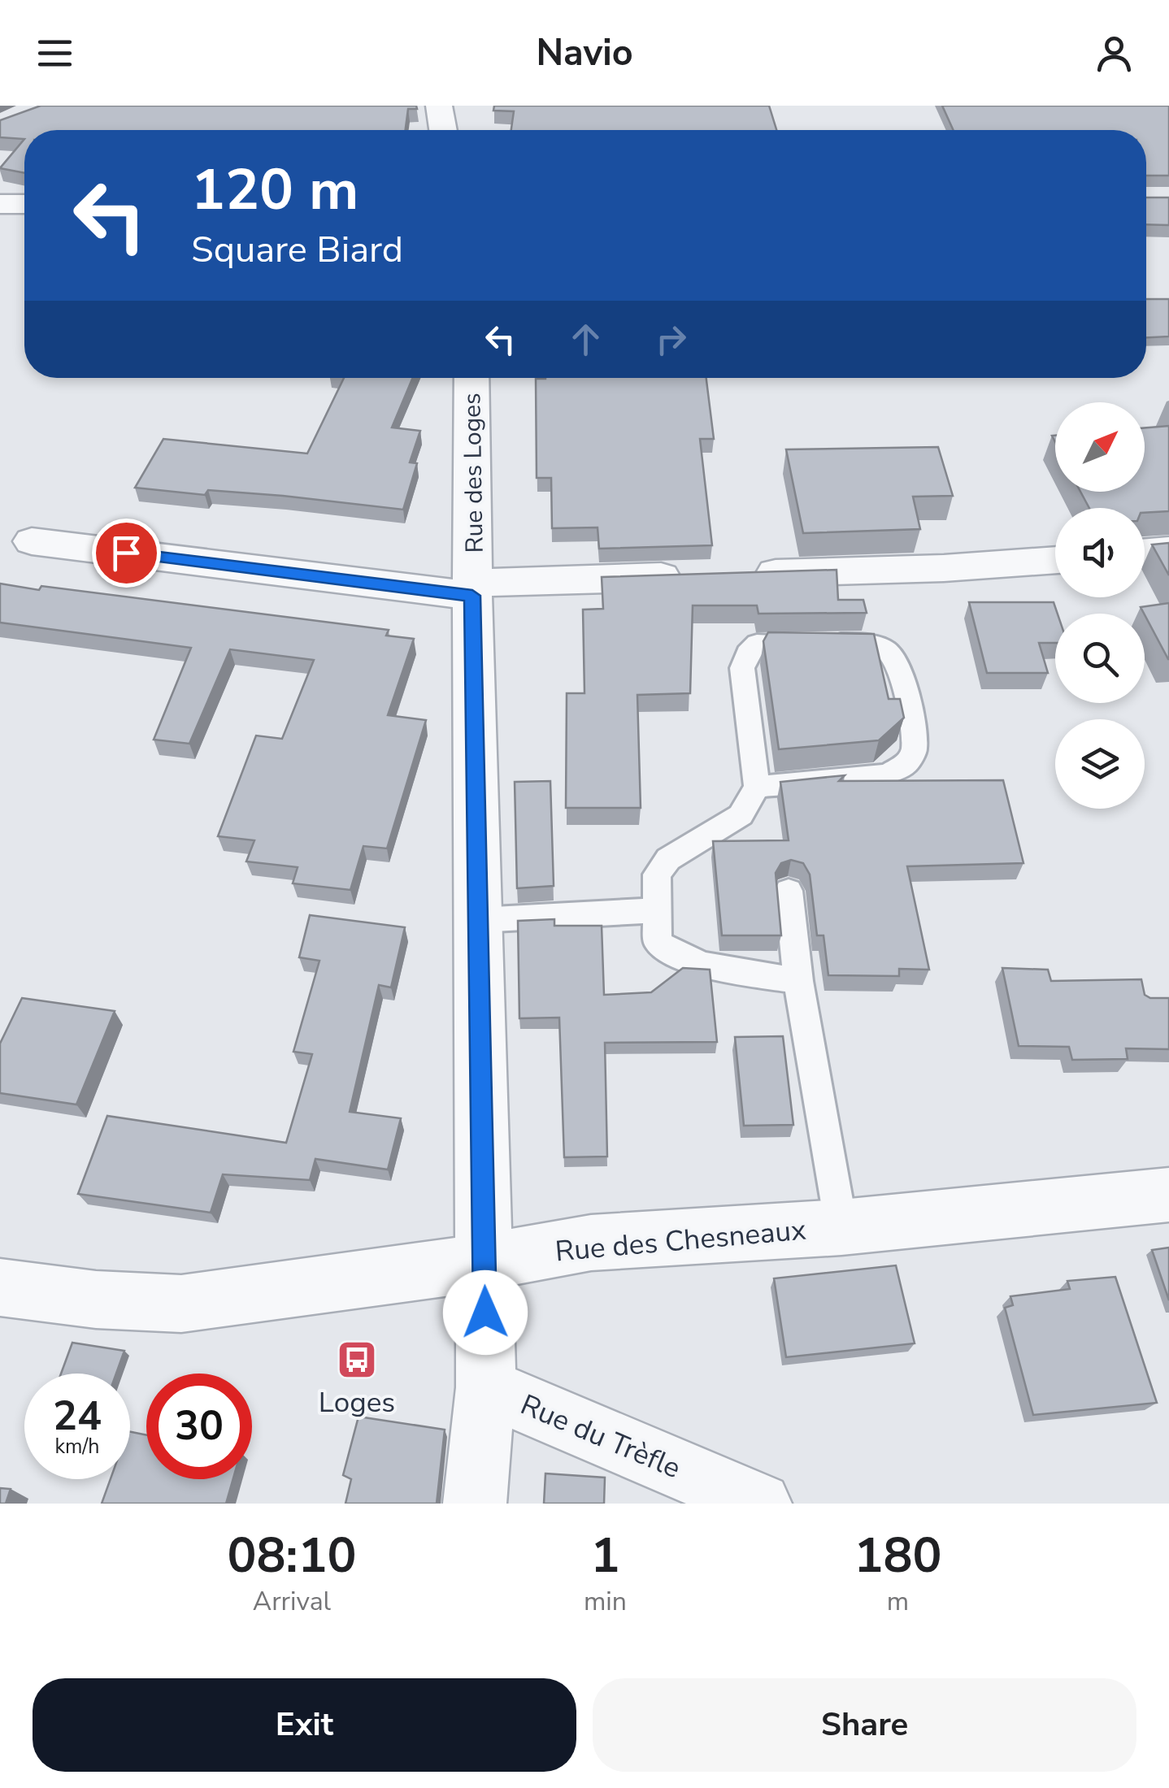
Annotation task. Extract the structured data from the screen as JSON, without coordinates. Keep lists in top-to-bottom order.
{
  "streets": {
    "street": ["Rue des Loges", "Rue des Chesneaux", "Rue du Trèfle"]
  },
  "crossings": [
    ["Rue des Loges", "Rue des Chesneaux"],
    ["Rue des Loges", "Rue du Trèfle"]
  ],
  "places": {
    "bus stop": ["Loges"]
  },
  "north": "top right",
  "page": {
    "header": "Navio",
    "turn": ["120 m", "Square Biard"],
    "speed": "24 km/h",
    "limit": "30",
    "eta": [
      "08:10",
      "Arrival",
      "1",
      "min",
      "180",
      "m"
    ],
    "buttons": ["Exit", "Share"]
  }
}
